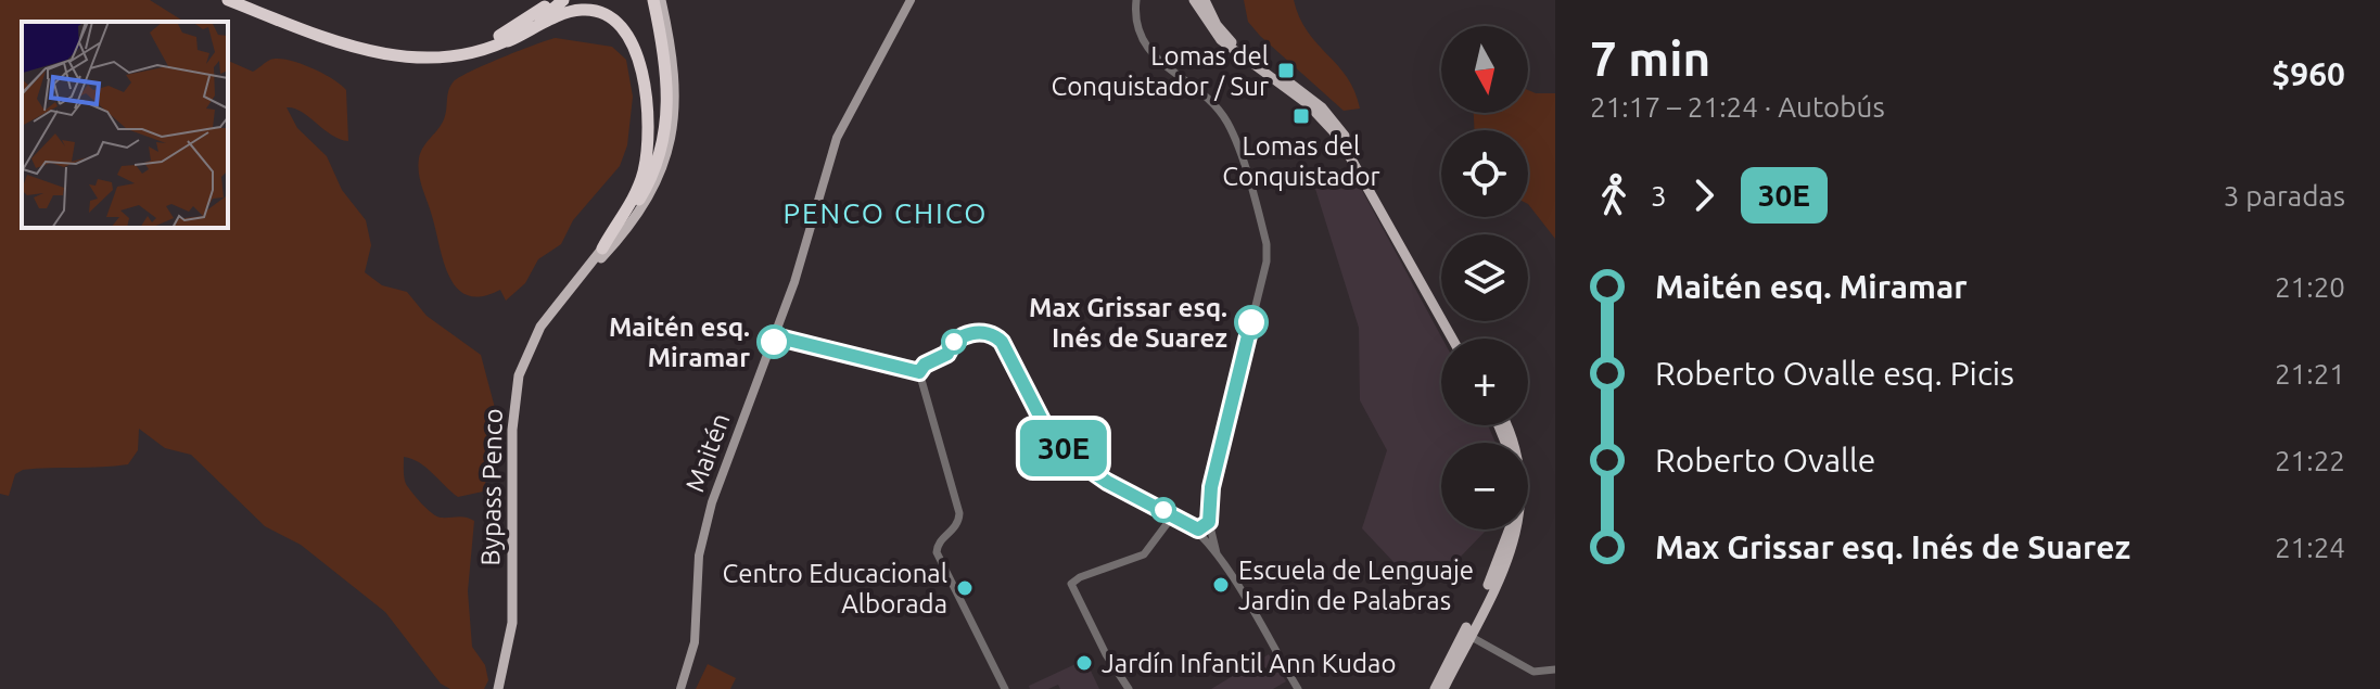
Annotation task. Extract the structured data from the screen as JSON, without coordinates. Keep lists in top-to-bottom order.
{
  "streets": {
    "main road": ["Maitén", "Bypass Penco"]
  },
  "districts": ["PENCO CHICO"],
  "places": {
    "transit": ["Lomas del Conquistador / Sur", "Lomas del Conquistador"],
    "other": [
      "Max Grissar esq. Inés de Suarez",
      "Maitén esq. Miramar",
      "Escuela de Lenguaje Jardin de Palabras",
      "Centro Educacional Alborada",
      "Jardín Infantil Ann Kudao"
    ]
  },
  "lines": ["bus line 30E"],
  "north": "bottom",
  "page": {
    "on_map": "30E",
    "heading": ["7 min", "21:17 – 21:24 · Autobús", "$960"],
    "map_buttons": ["+", "−"],
    "legs": ["3", "30E", "3 paradas"],
    "list": [
      {
        "name": "Maitén esq. Miramar",
        "value": "21:20"
      },
      {
        "name": "Roberto Ovalle esq. Picis",
        "value": "21:21"
      },
      {
        "name": "Roberto Ovalle",
        "value": "21:22"
      },
      {
        "name": "Max Grissar esq. Inés de Suarez",
        "value": "21:24"
      }
    ]
  }
}
